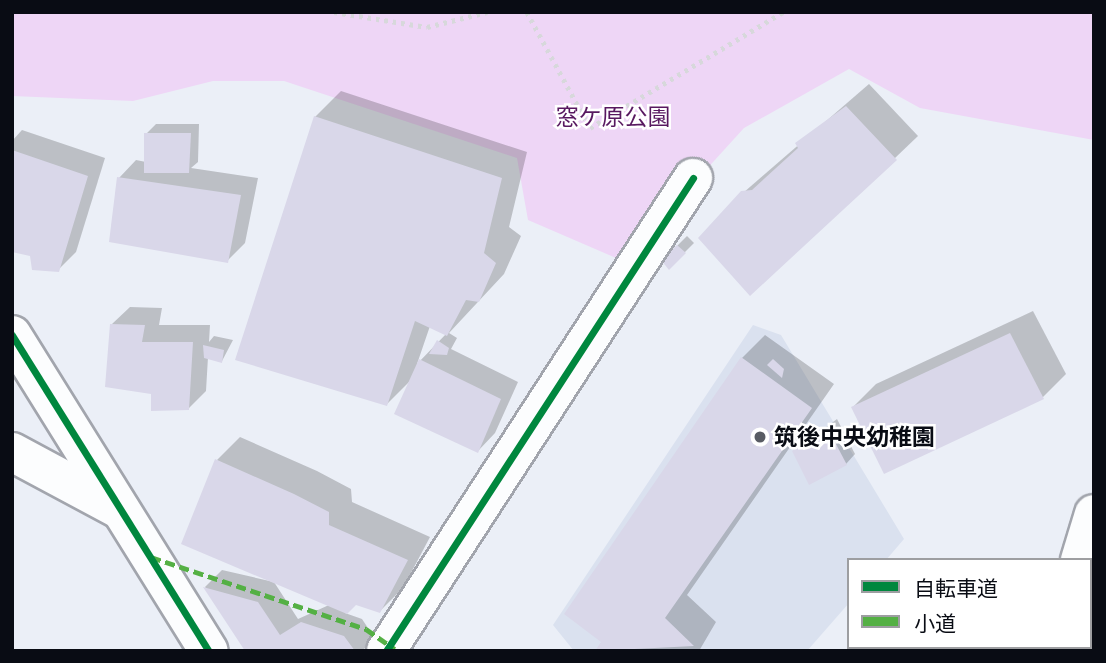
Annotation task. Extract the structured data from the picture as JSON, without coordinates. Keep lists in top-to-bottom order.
{
  "parks": ["窓ケ原公園"],
  "places": ["筑後中央幼稚園"],
  "legend": ["自転車道", "小道"]
}
